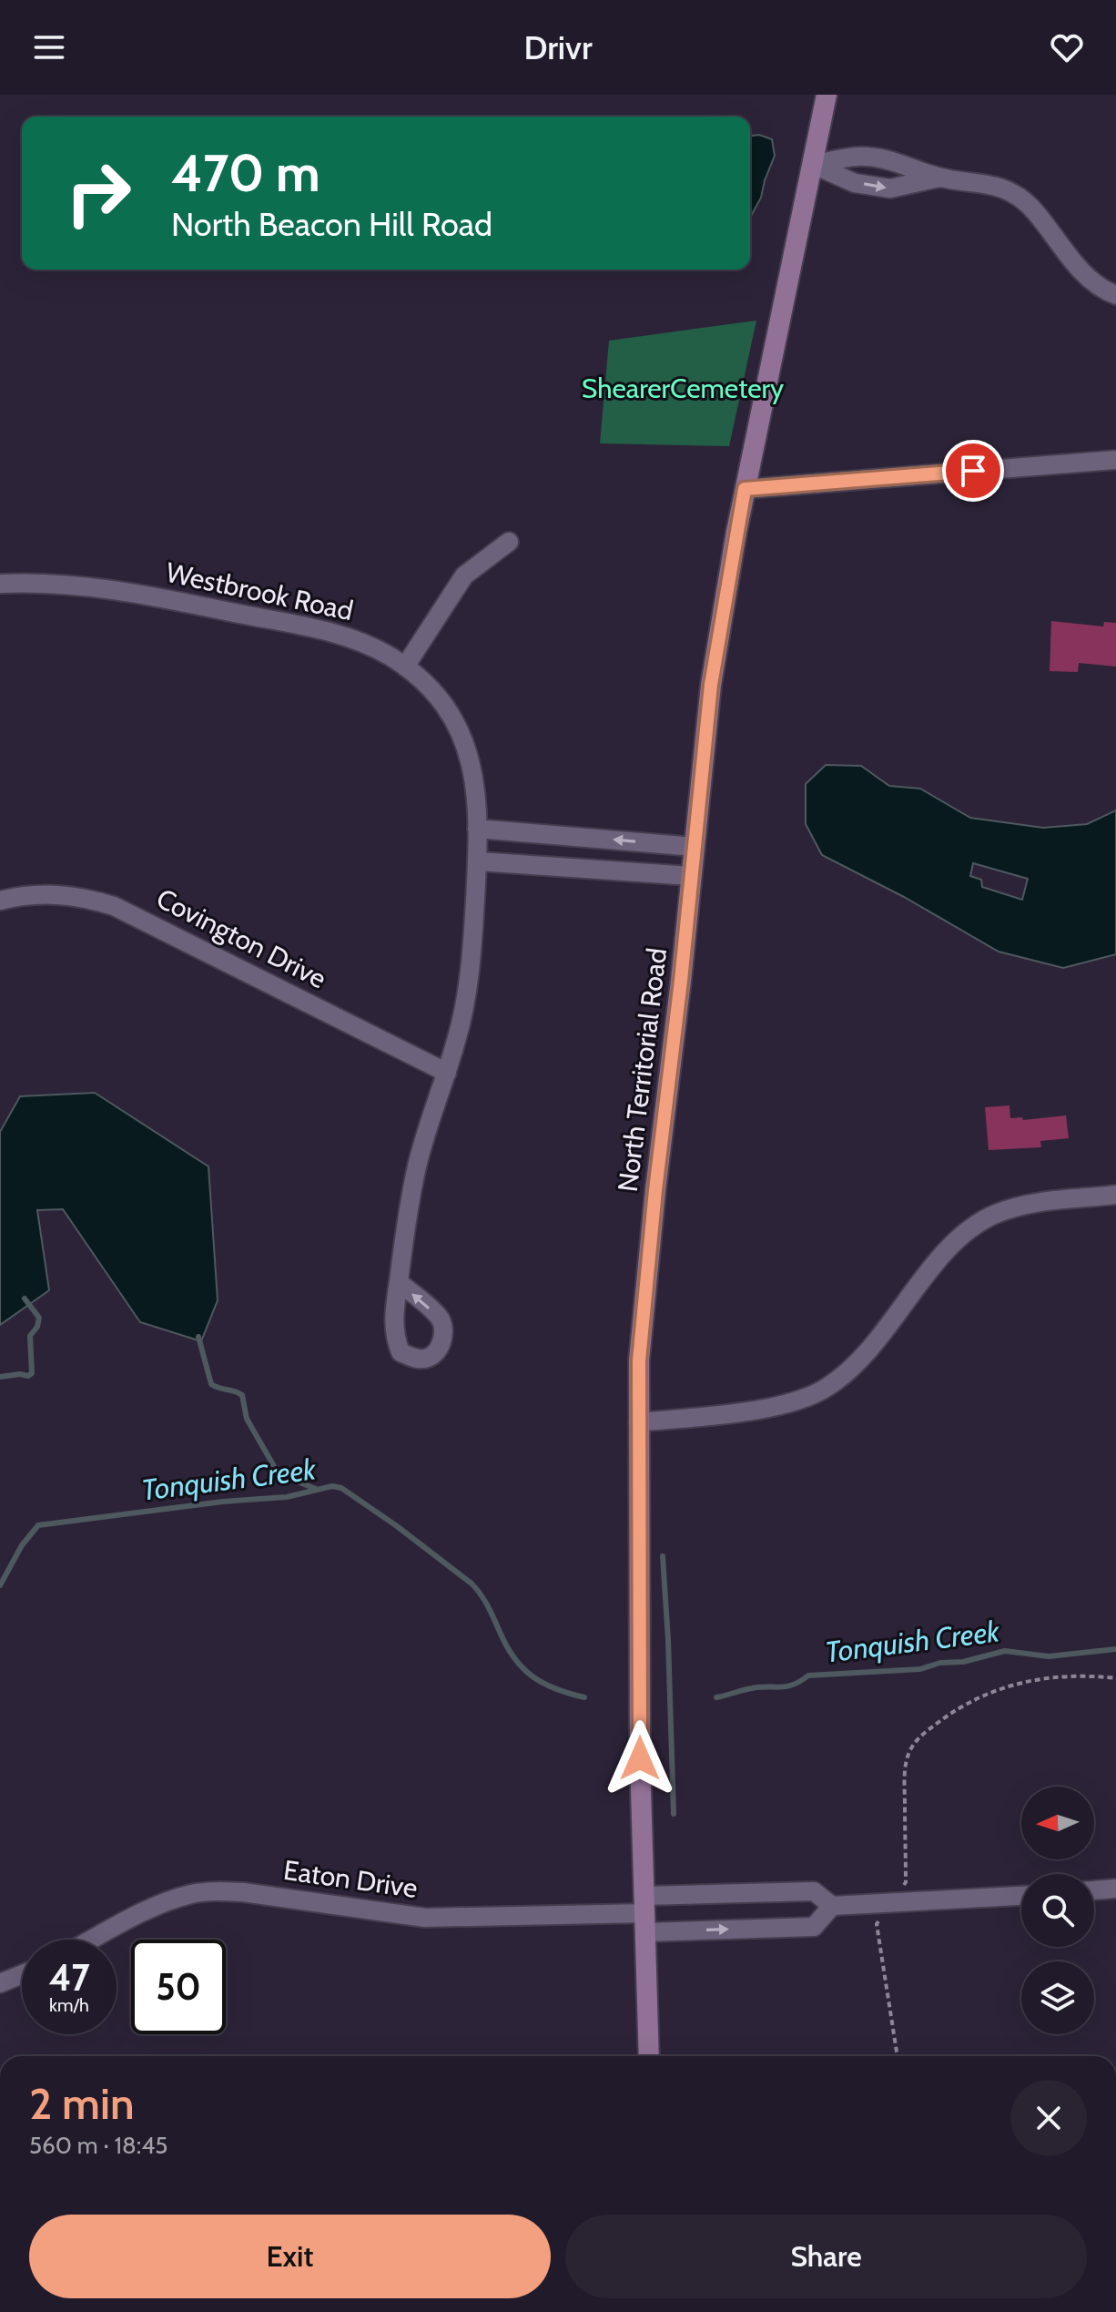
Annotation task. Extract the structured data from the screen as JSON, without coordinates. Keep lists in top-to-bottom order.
{
  "streets": {
    "main road": ["North Territorial Road"],
    "street": ["Westbrook Road", "Covington Drive", "Eaton Drive"]
  },
  "crossings": [
    ["Westbrook Road", "Covington Drive"],
    ["North Territorial Road", "Eaton Drive"]
  ],
  "water": ["Tonquish Creek"],
  "parks": ["ShearerCemetery"],
  "north": "left",
  "page": {
    "header": "Drivr",
    "turn": ["470 m", "North Beacon Hill Road"],
    "speed": "47 km/h",
    "limit": "50",
    "heading": ["2 min", "560 m · 18:45"],
    "buttons": ["Exit", "Share"]
  }
}
